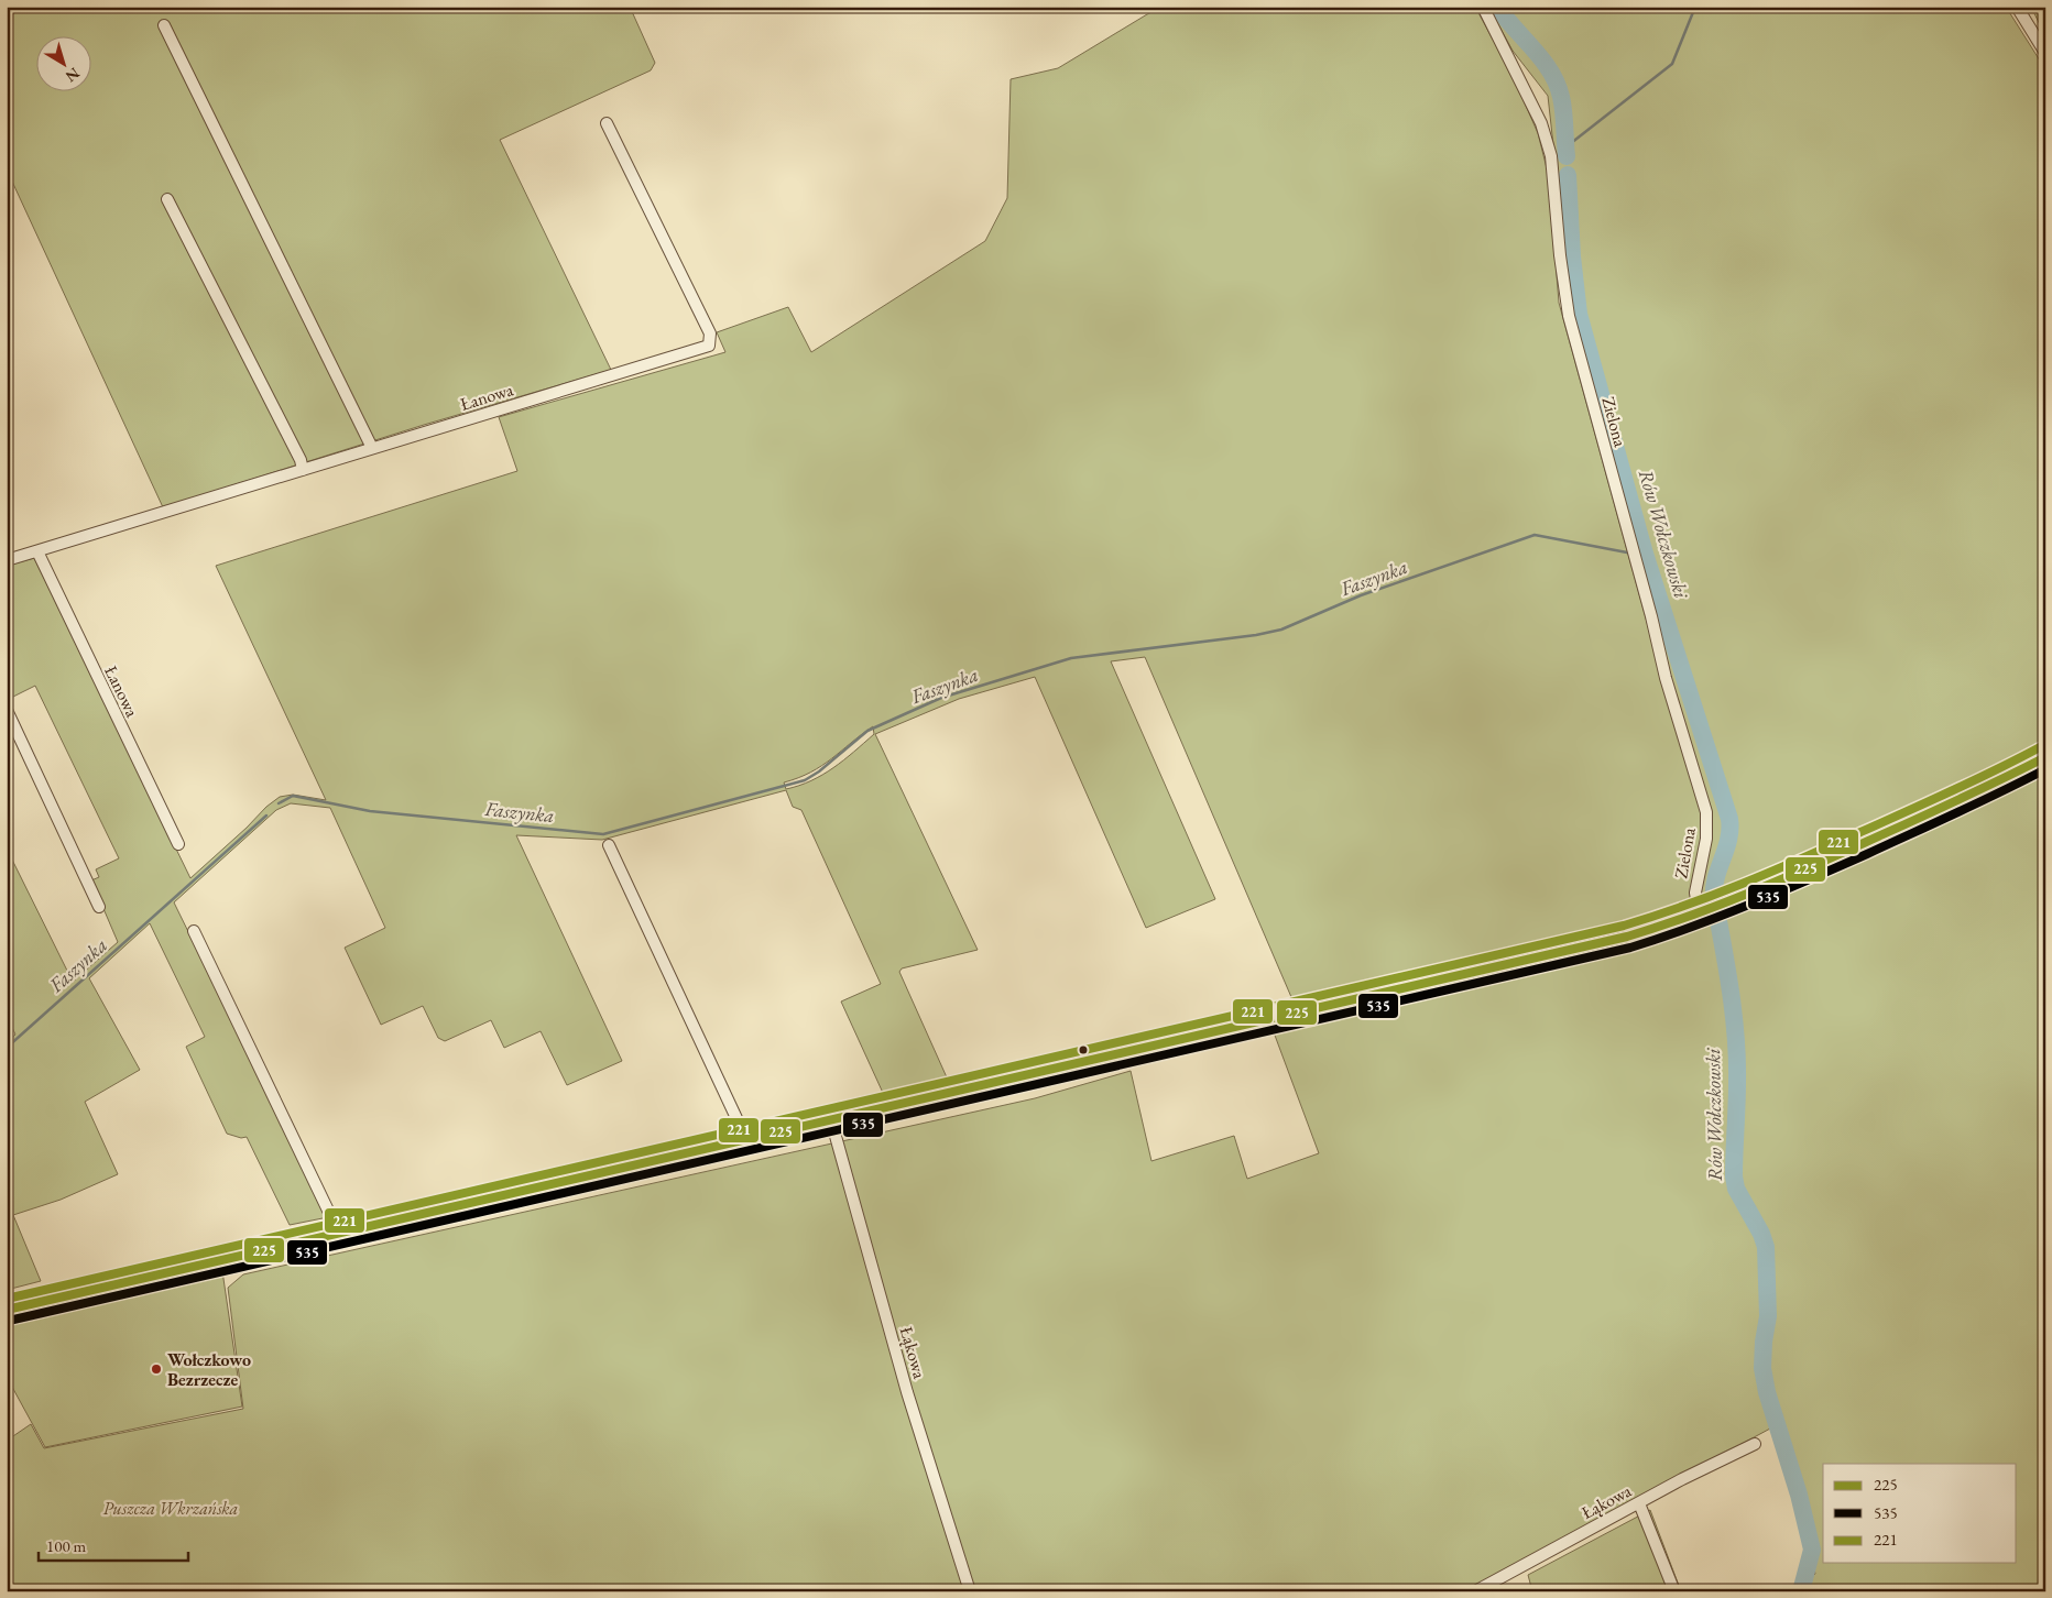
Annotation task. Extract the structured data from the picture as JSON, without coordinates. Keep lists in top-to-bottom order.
{
  "streets": {
    "street": ["Łanowa", "Zielona", "Łąkowa"]
  },
  "water": ["Rów Wołczkowski", "Faszynka"],
  "parks": ["Puszcza Wkrzańska"],
  "places": ["Wołczkowo Bezrzecze"],
  "lines": ["transit line 221", "transit line 225", "transit line 535"],
  "legend": ["225", "535", "221"],
  "scale_bar": "100 m",
  "north": "bottom right"
}
